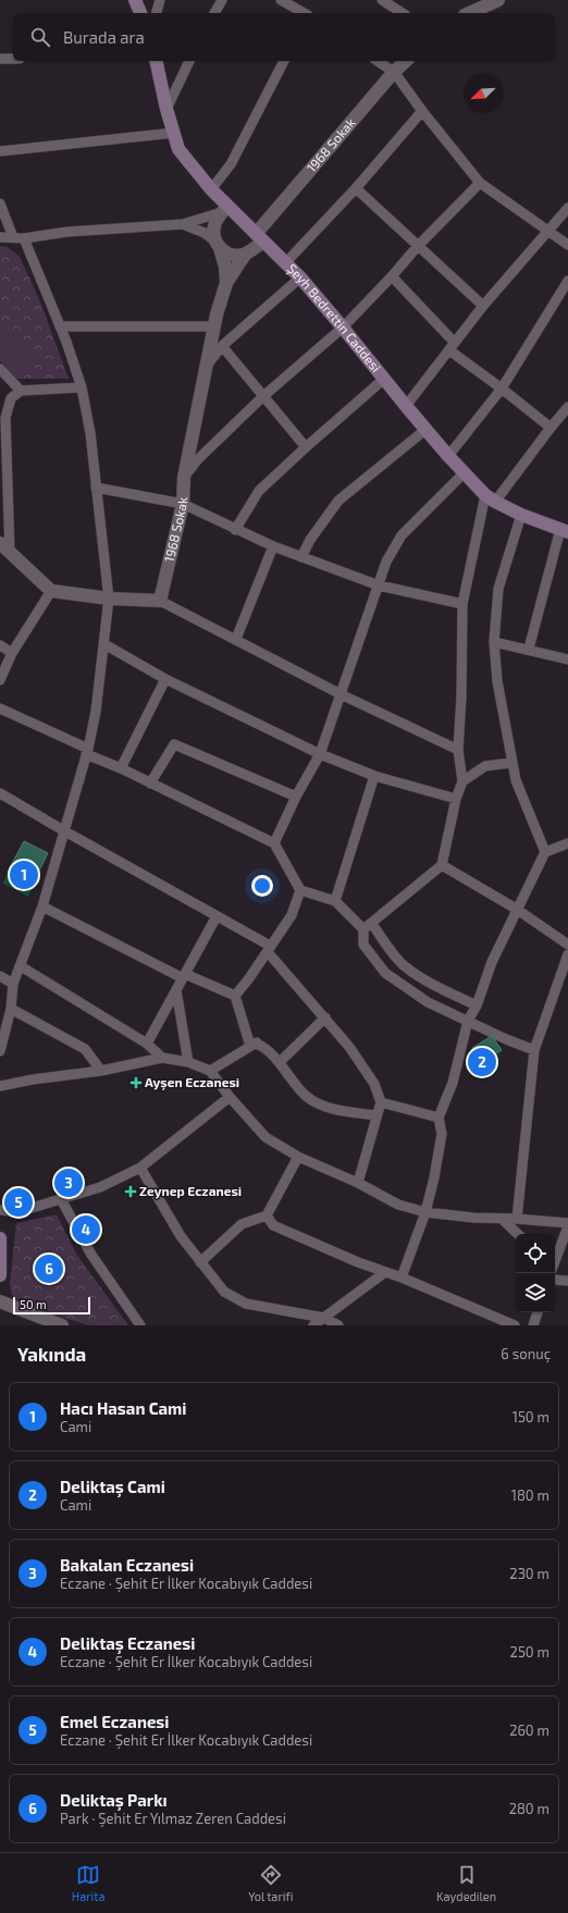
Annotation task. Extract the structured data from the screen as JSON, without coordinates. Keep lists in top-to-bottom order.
{
  "streets": {
    "main road": ["Şeyh Bedrettin Caddesi"],
    "street": ["1968 Sokak"]
  },
  "crossings": [
    ["1968 Sokak", "Şeyh Bedrettin Caddesi"]
  ],
  "places": {
    "health": ["Ayşen Eczanesi", "Zeynep Eczanesi"]
  },
  "scale_bar": "50 m",
  "north": "bottom left",
  "page": {
    "search": "Burada ara",
    "pins": [
      "1",
      "2",
      "3",
      "5",
      "4",
      "6"
    ],
    "scale": "50 m",
    "heading": ["Yakında", "6 sonuç"],
    "list": [
      {
        "mark": "1",
        "name": "Hacı Hasan Cami",
        "note": "Cami",
        "value": "150 m"
      },
      {
        "mark": "2",
        "name": "Deliktaş Cami",
        "note": "Cami",
        "value": "180 m"
      },
      {
        "mark": "3",
        "name": "Bakalan Eczanesi",
        "note": "Eczane · Şehit Er İlker Kocabıyık Caddesi",
        "value": "230 m"
      },
      {
        "mark": "4",
        "name": "Deliktaş Eczanesi",
        "note": "Eczane · Şehit Er İlker Kocabıyık Caddesi",
        "value": "250 m"
      },
      {
        "mark": "5",
        "name": "Emel Eczanesi",
        "note": "Eczane · Şehit Er İlker Kocabıyık Caddesi",
        "value": "260 m"
      },
      {
        "mark": "6",
        "name": "Deliktaş Parkı",
        "note": "Park · Şehit Er Yılmaz Zeren Caddesi",
        "value": "280 m"
      }
    ],
    "nav": ["Harita", "Yol tarifi", "Kaydedilen"]
  }
}
